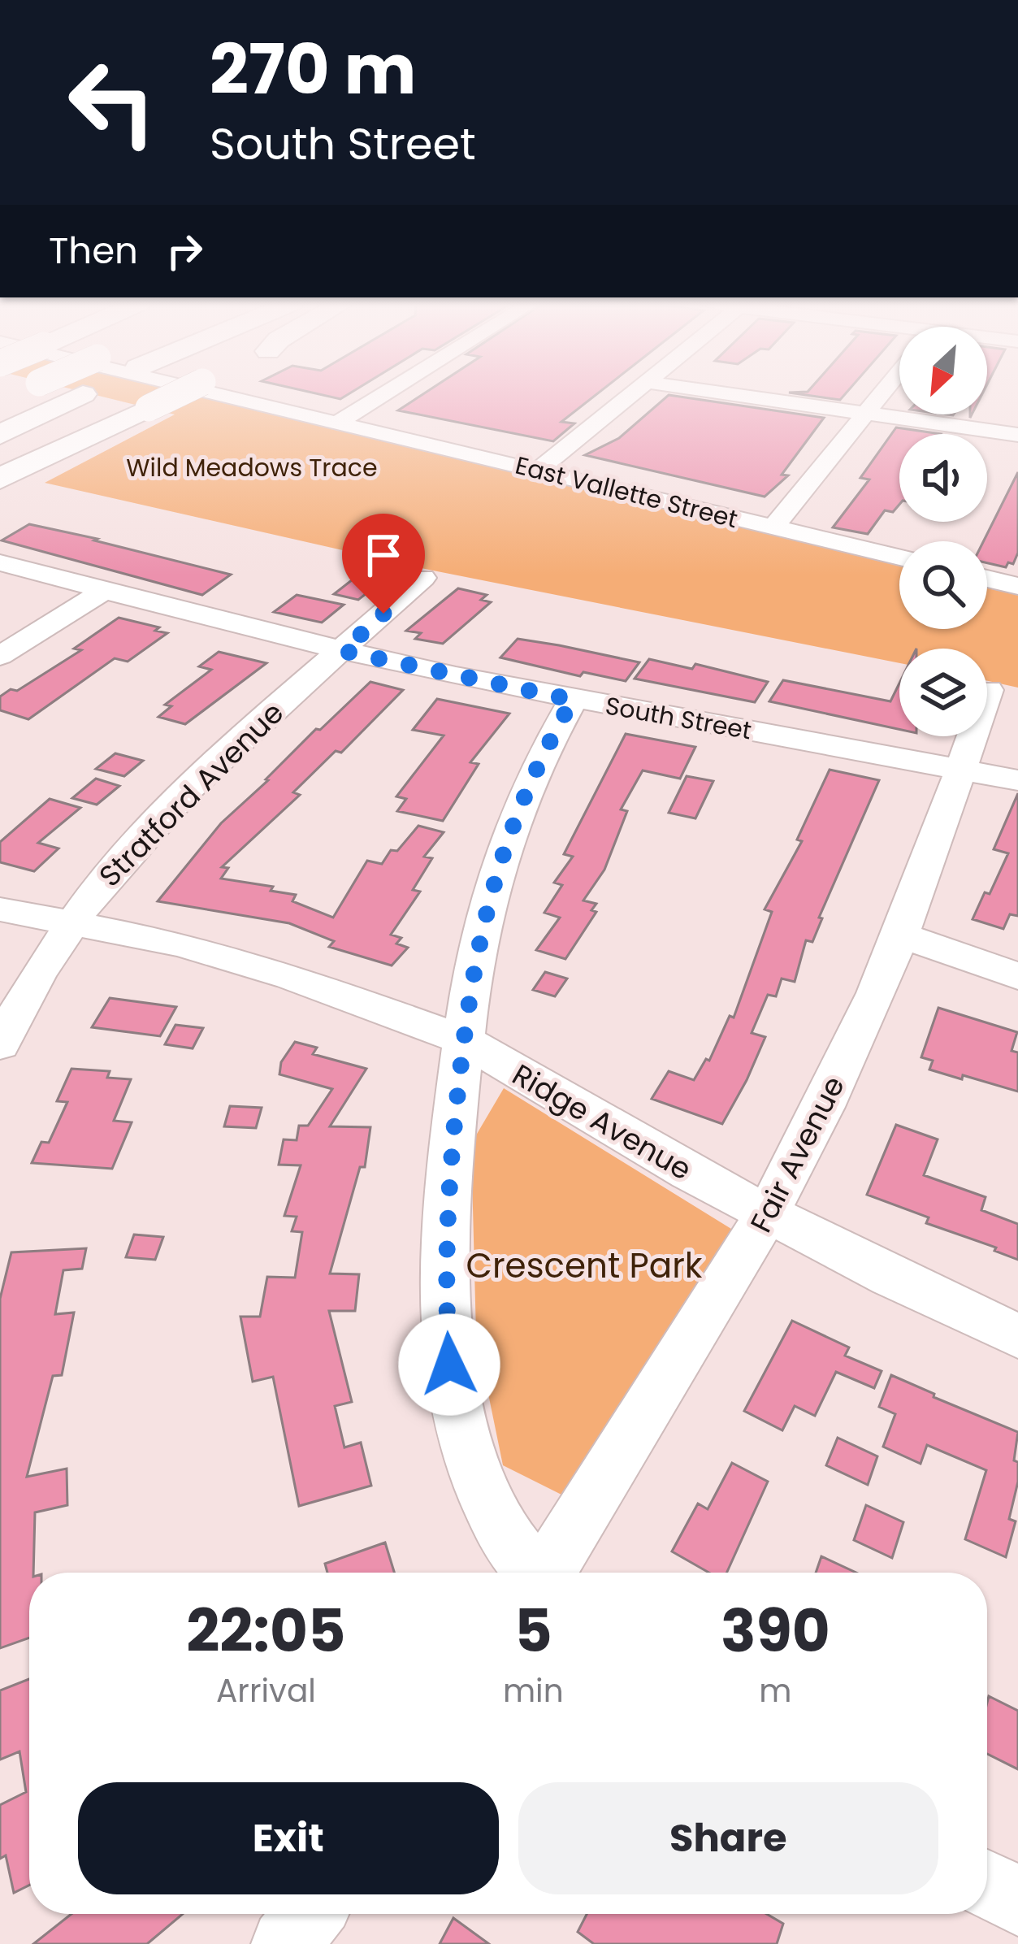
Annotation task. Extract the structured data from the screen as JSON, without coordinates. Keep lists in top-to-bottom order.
{
  "streets": {
    "street": [
      "East Vallette Street",
      "South Street",
      "Stratford Avenue",
      "Ridge Avenue",
      "Fair Avenue"
    ]
  },
  "crossings": [
    ["South Street", "Stratford Avenue"],
    ["South Street", "Fair Avenue"],
    ["Stratford Avenue", "Ridge Avenue"],
    ["Ridge Avenue", "Fair Avenue"]
  ],
  "parks": ["Wild Meadows Trace", "Crescent Park"],
  "north": "bottom left",
  "page": {
    "turn": ["270 m", "South Street"],
    "then": "Then",
    "eta": [
      "22:05",
      "Arrival",
      "5",
      "min",
      "390",
      "m"
    ],
    "buttons": ["Exit", "Share"]
  }
}
